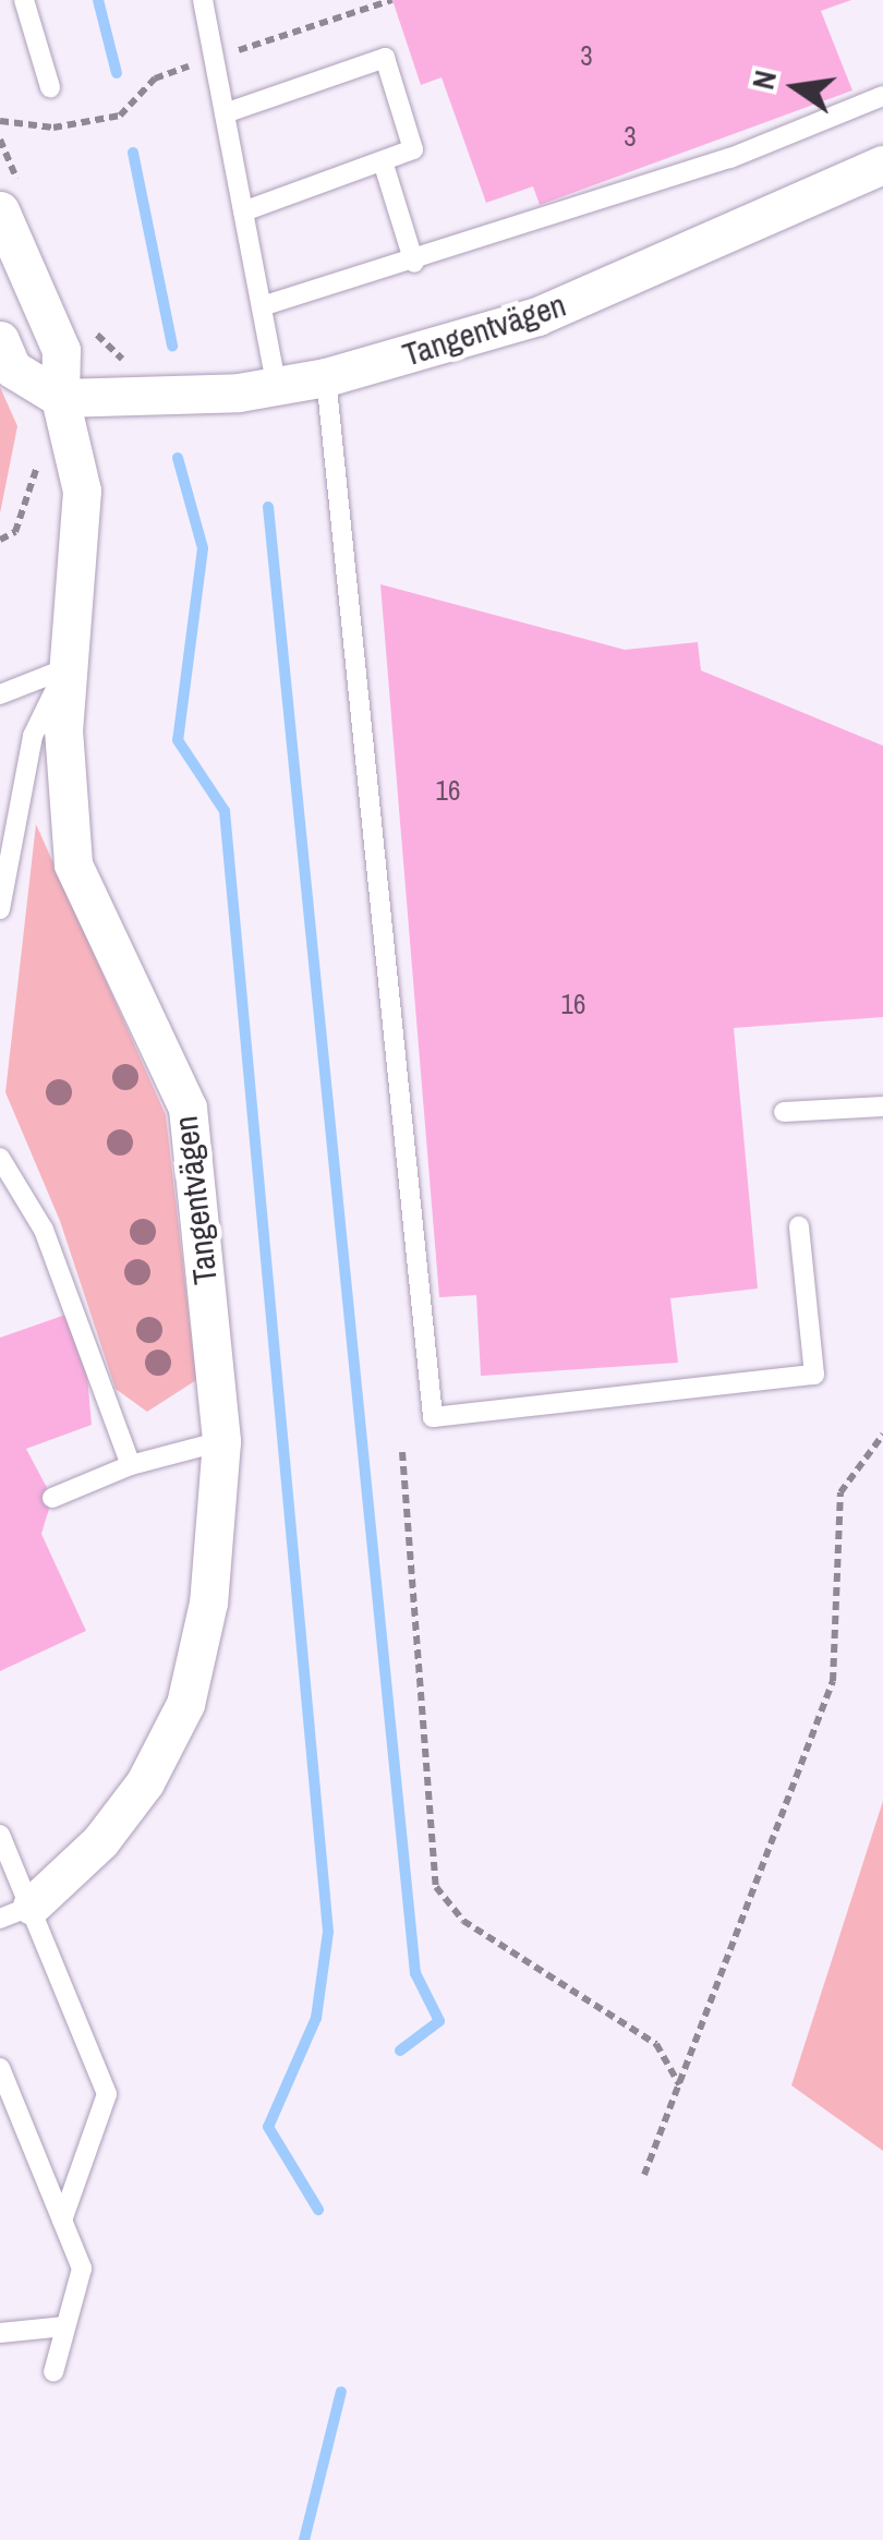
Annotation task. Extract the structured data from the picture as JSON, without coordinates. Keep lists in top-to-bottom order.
{
  "streets": {
    "street": ["Tangentvägen"]
  },
  "house_numbers": [
    "3",
    "3",
    "16",
    "16"
  ],
  "north": "left"
}
